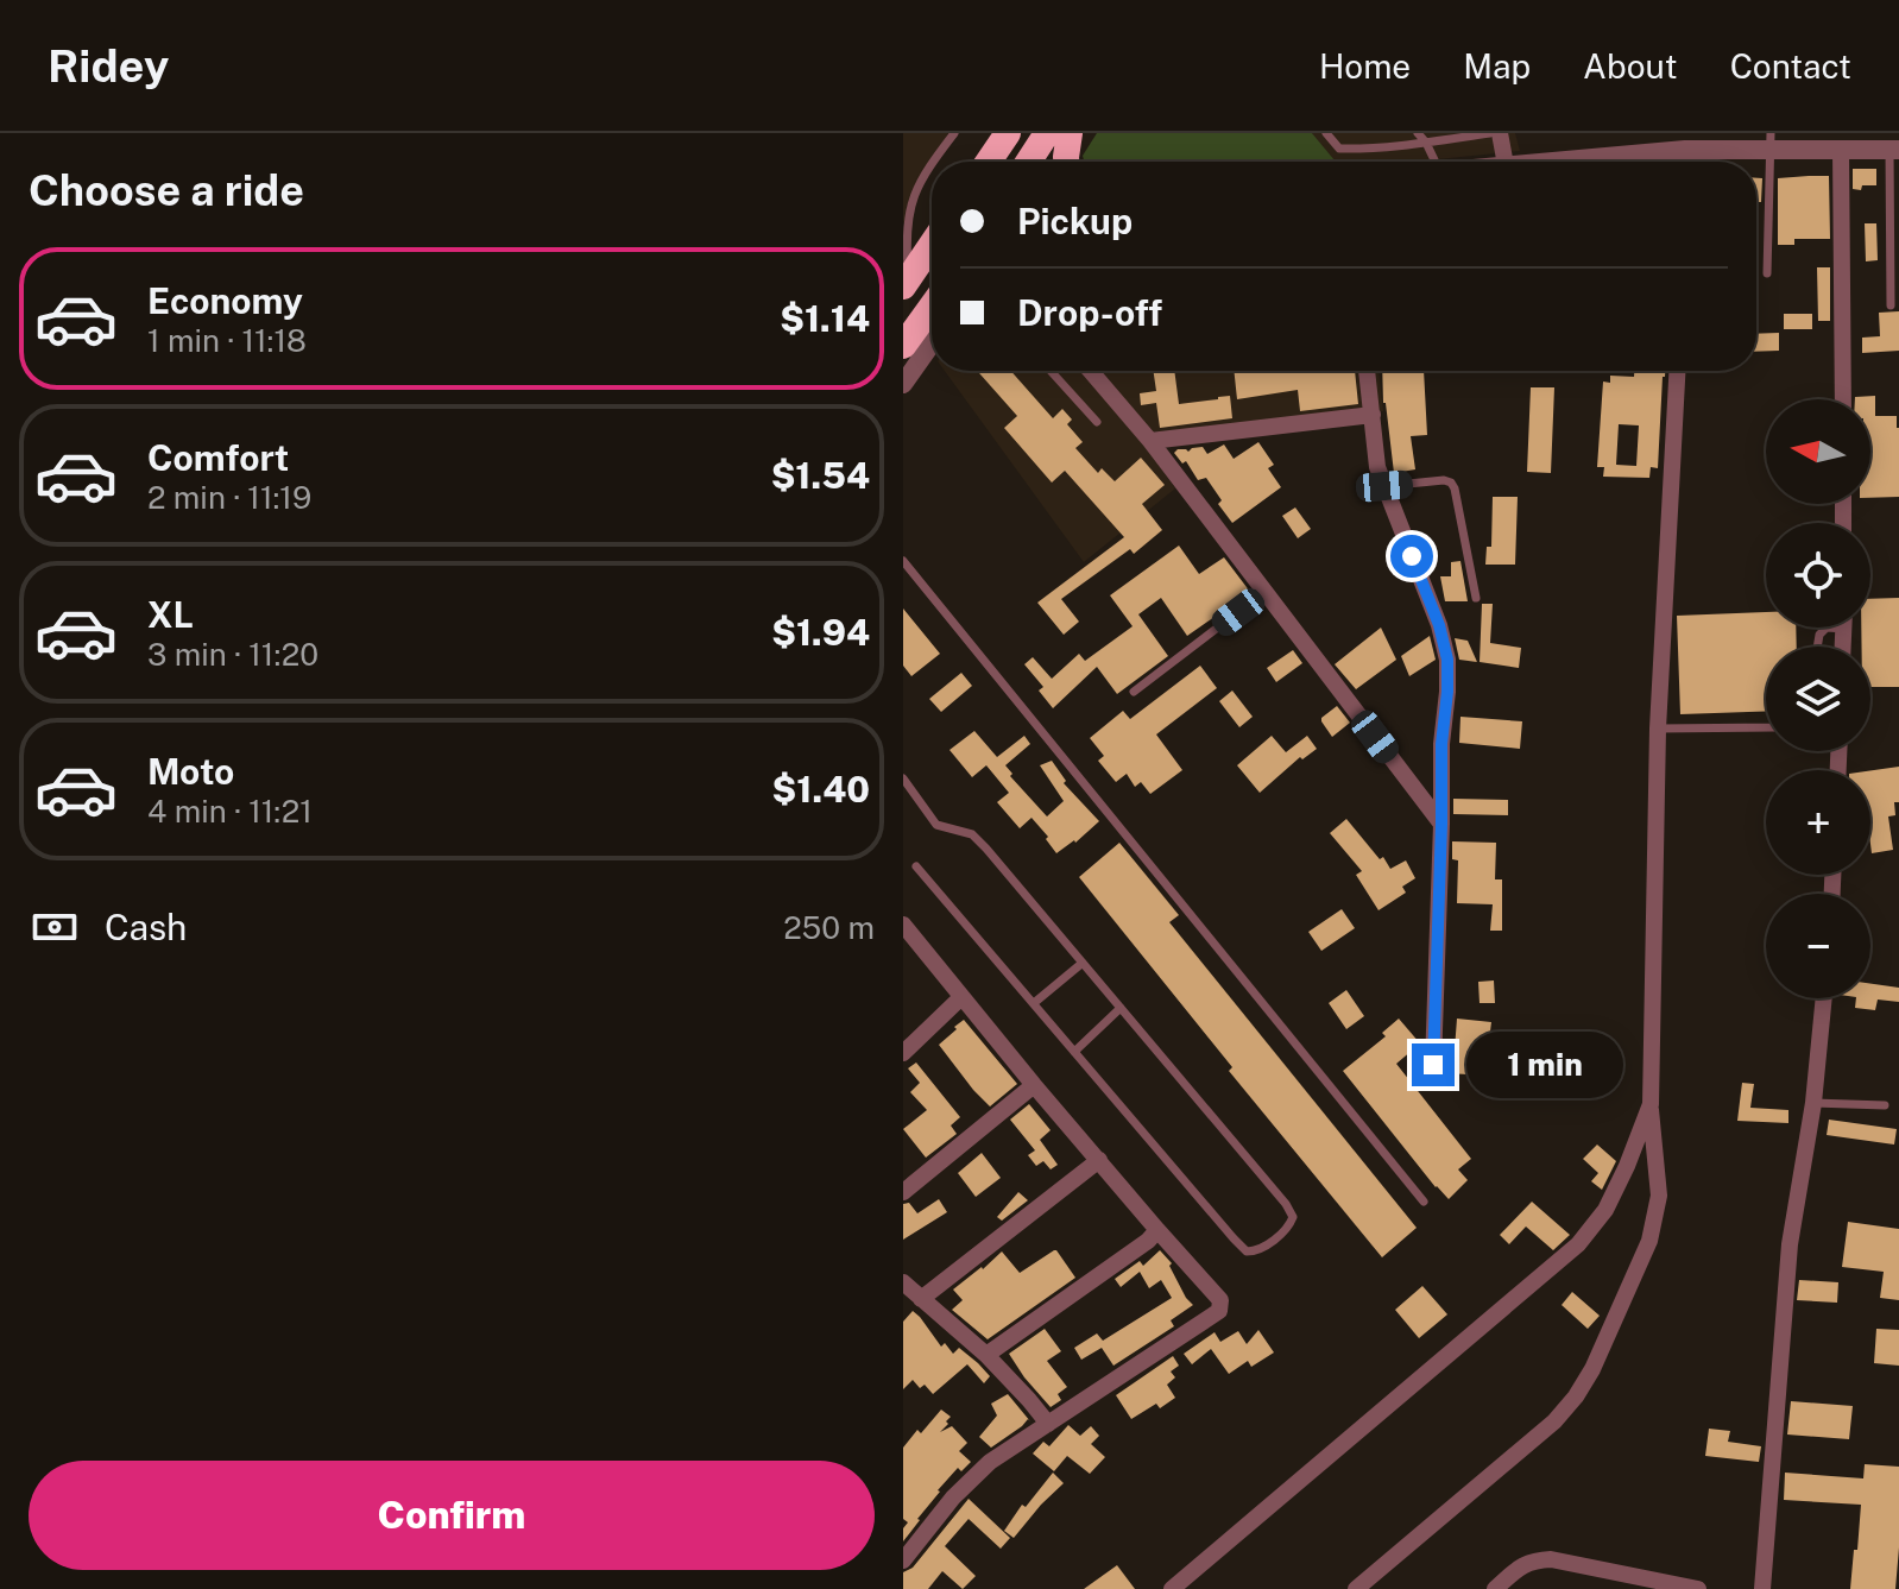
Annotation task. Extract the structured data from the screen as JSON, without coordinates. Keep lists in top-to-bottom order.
{
  "north": "left",
  "page": {
    "header": "Ridey",
    "nav": [
      "Home",
      "Map",
      "About",
      "Contact"
    ],
    "heading": "Choose a ride",
    "banner": ["Pickup", "Drop-off"],
    "list": [
      {
        "name": "Economy",
        "note": "1 min · 11:18",
        "value": "$1.14"
      },
      {
        "name": "Comfort",
        "note": "2 min · 11:19",
        "value": "$1.54"
      },
      {
        "name": "XL",
        "note": "3 min · 11:20",
        "value": "$1.94"
      },
      {
        "name": "Moto",
        "note": "4 min · 11:21",
        "value": "$1.40"
      }
    ],
    "map_buttons": ["+", "−"],
    "pay": ["Cash", "250 m"],
    "bubble": "1 min",
    "buttons": "Confirm"
  }
}
